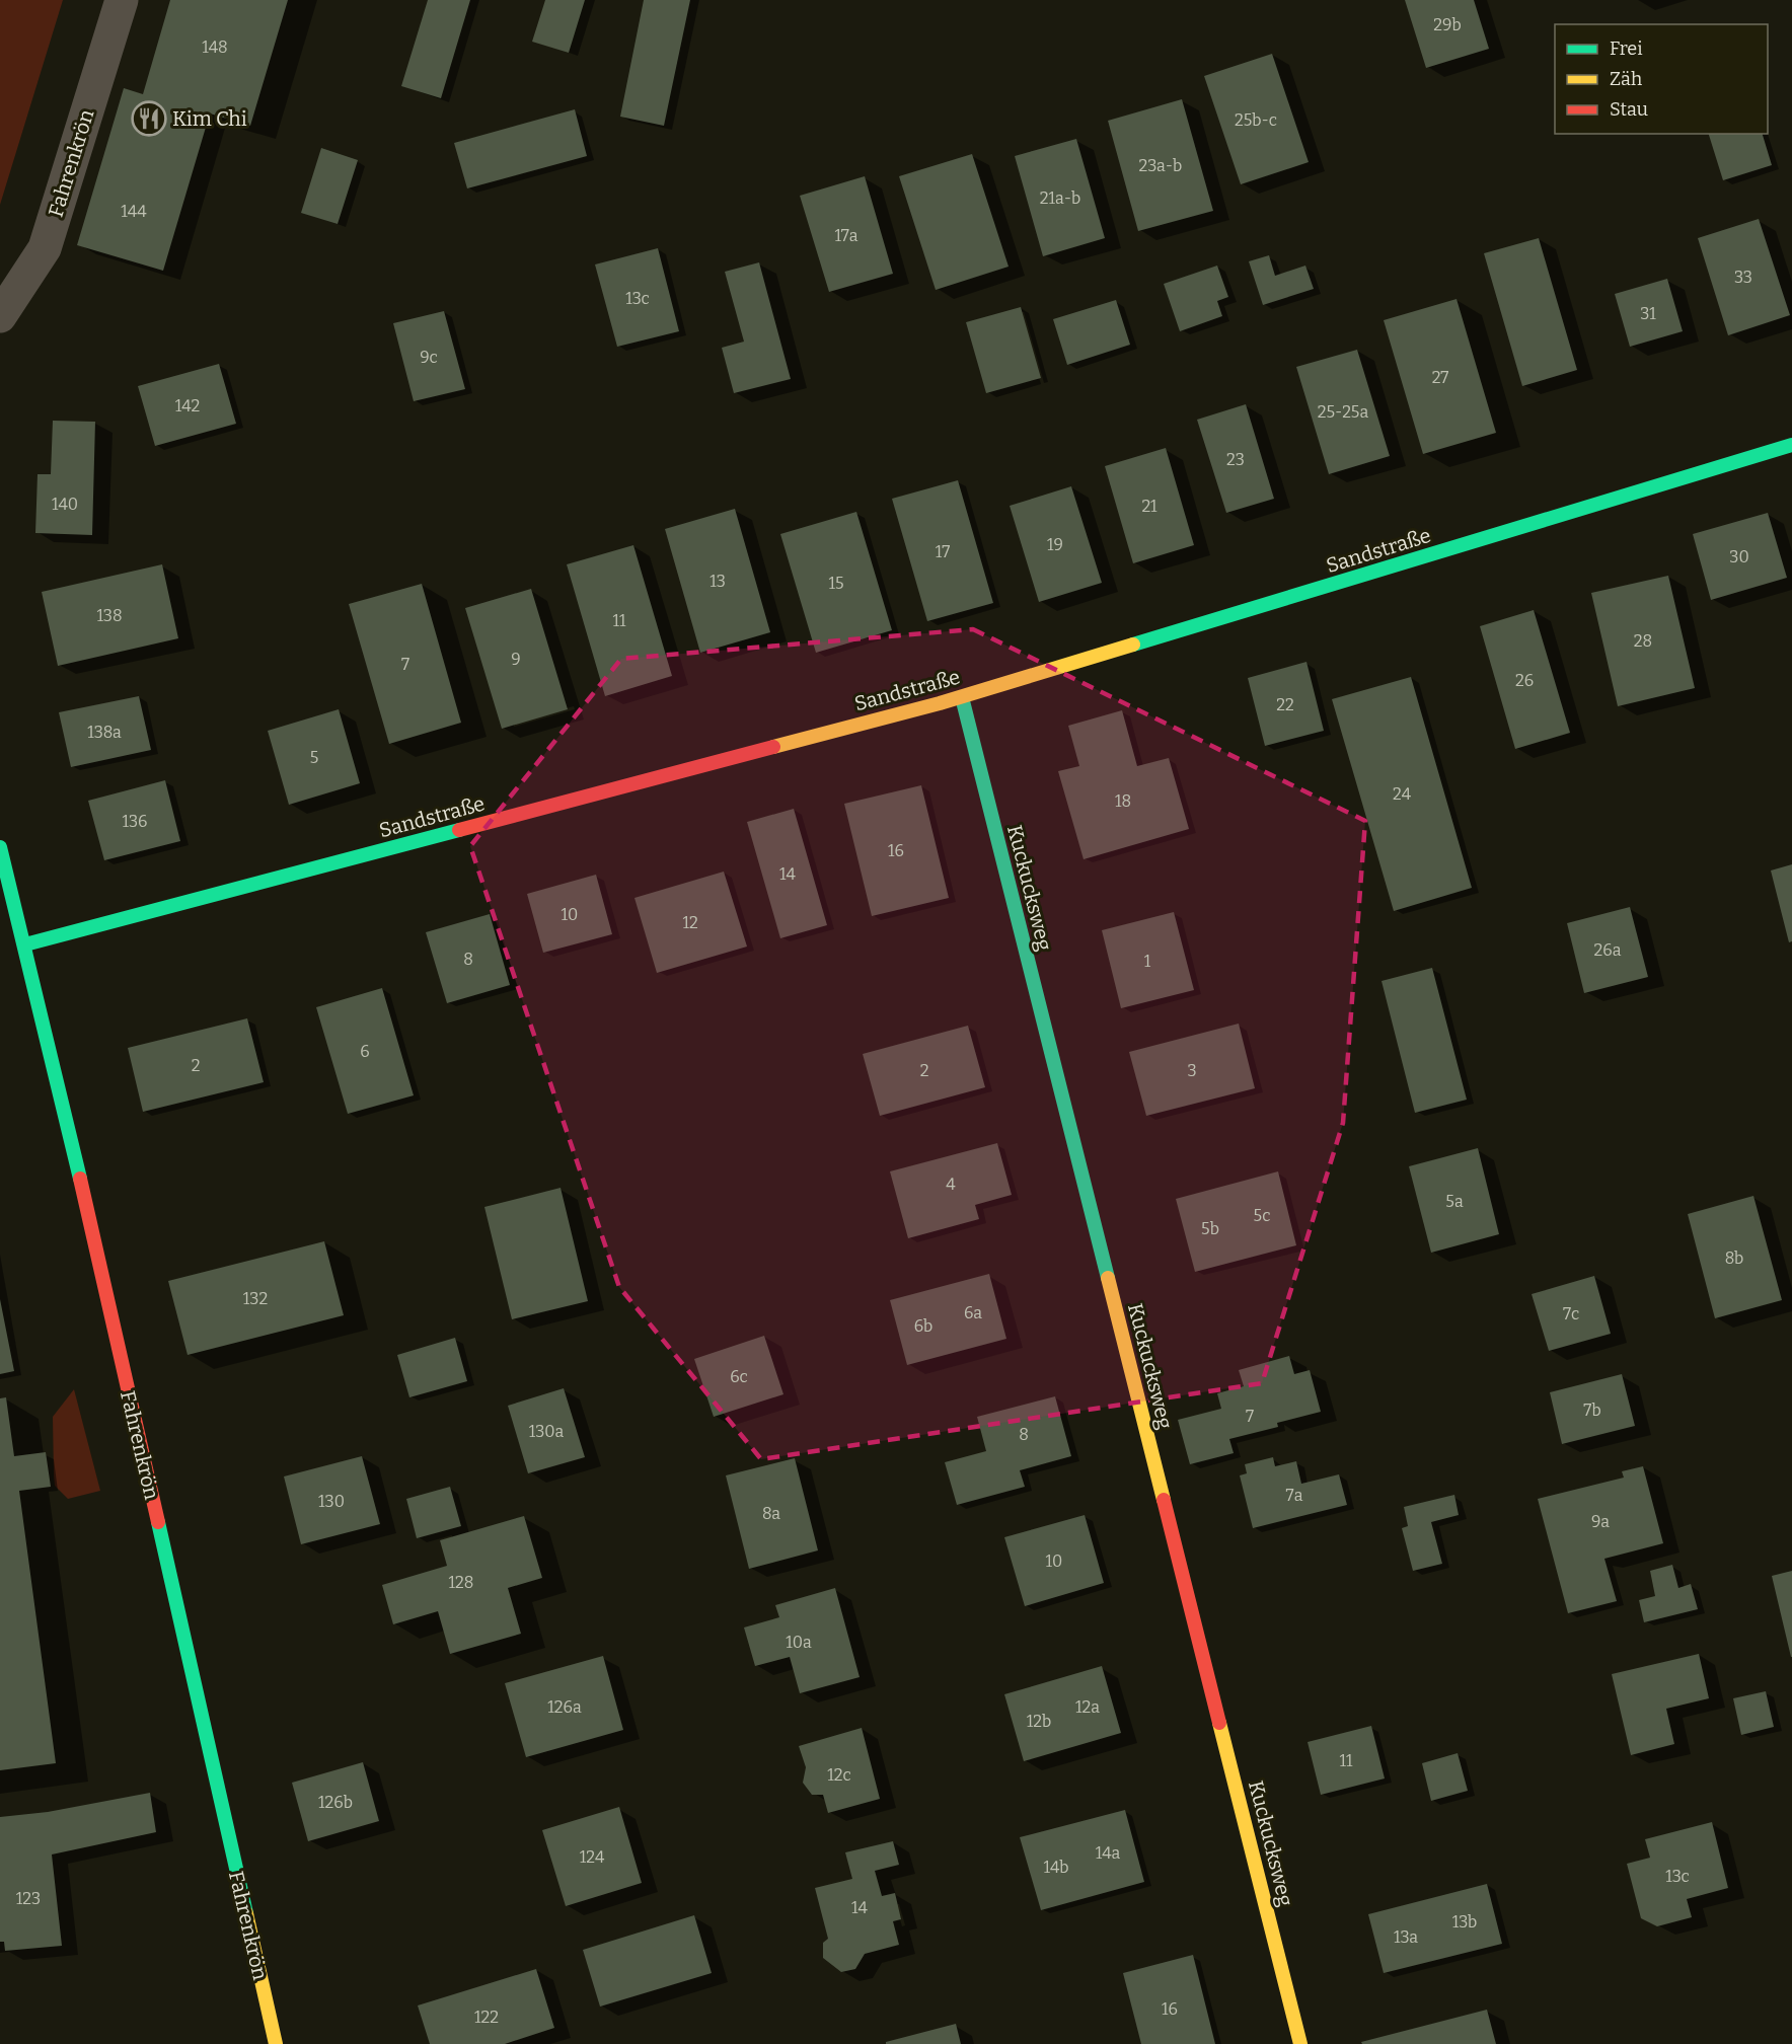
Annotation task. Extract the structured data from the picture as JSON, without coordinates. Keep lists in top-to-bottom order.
{
  "streets": {
    "street": ["Fahrenkrön", "Sandstraße", "Kuckucksweg"]
  },
  "crossings": [
    ["Fahrenkrön", "Sandstraße"],
    ["Sandstraße", "Kuckucksweg"]
  ],
  "places": {
    "restaurant": ["Kim Chi"]
  },
  "house_numbers": [
    "29b",
    "148",
    "25b-c",
    "23a-b",
    "21a-b",
    "144",
    "17a",
    "33",
    "13c",
    "31",
    "9c",
    "27",
    "142",
    "25-25a",
    "23",
    "140",
    "21",
    "19",
    "17",
    "30",
    "13",
    "15",
    "138",
    "11",
    "28",
    "9",
    "7",
    "26",
    "22",
    "138a",
    "5",
    "24",
    "18",
    "136",
    "16",
    "14",
    "10",
    "12",
    "26a",
    "8",
    "1",
    "6",
    "2",
    "2",
    "3",
    "4",
    "5a",
    "5c",
    "5b",
    "8b",
    "132",
    "6a",
    "7c",
    "6b",
    "6c",
    "7b",
    "7",
    "130a",
    "8",
    "7a",
    "130",
    "8a",
    "9a",
    "10",
    "128",
    "10a",
    "126a",
    "12a",
    "12b",
    "11",
    "12c",
    "126b",
    "14a",
    "124",
    "14b",
    "13c",
    "123",
    "14",
    "13b",
    "13a",
    "16",
    "122"
  ],
  "legend": ["Frei", "Zäh", "Stau"]
}
